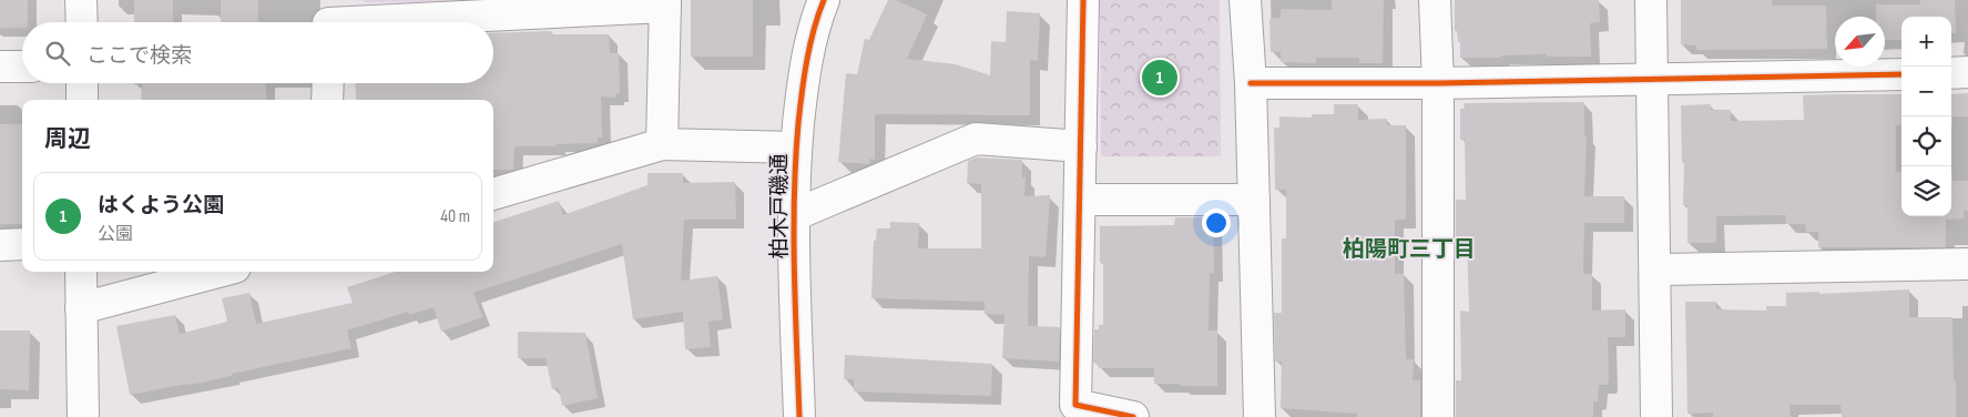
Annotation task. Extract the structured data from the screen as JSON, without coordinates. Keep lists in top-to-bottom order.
{
  "streets": {
    "street": ["柏木戸磯通"]
  },
  "districts": ["柏陽町三丁目"],
  "north": "bottom left",
  "page": {
    "map_buttons": ["+", "−"],
    "search": "ここで検索",
    "pins": "1",
    "heading": "周辺",
    "list": [
      {
        "mark": "1",
        "name": "はくよう公園",
        "note": "公園",
        "value": "40 m"
      }
    ]
  }
}
